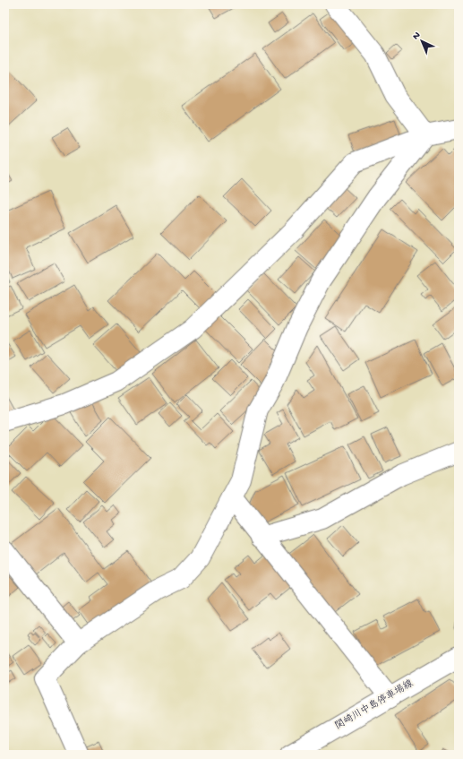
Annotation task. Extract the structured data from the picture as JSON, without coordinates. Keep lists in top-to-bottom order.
{
  "streets": {
    "street": ["関崎川中島停車場線"]
  },
  "north": "top left"
}
